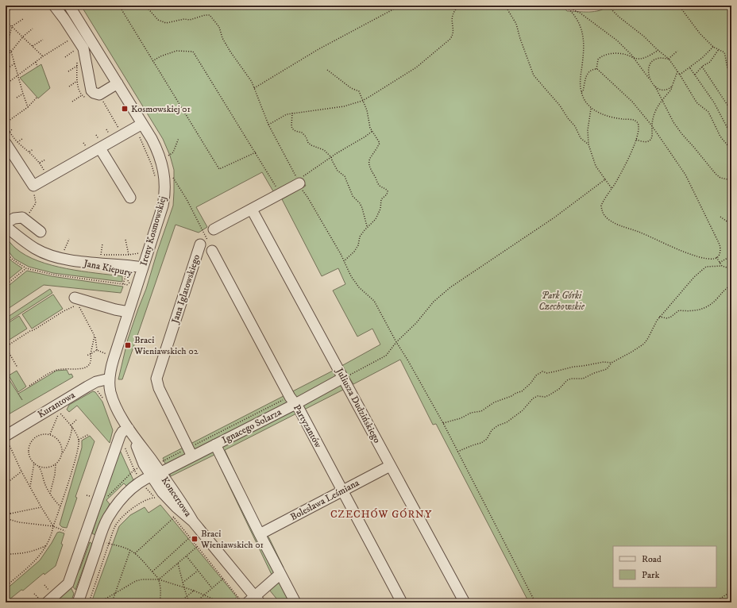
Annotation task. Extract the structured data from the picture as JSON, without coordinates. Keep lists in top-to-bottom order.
{
  "streets": {
    "street": [
      "Ireny Kosmowskiej",
      "Jana Kiepury",
      "Jana Iglatowskiego",
      "Kurantowa",
      "Juliusza Dudzińskiego",
      "Ignacego Solarza",
      "Partyzantów",
      "Koncertowa",
      "Bolesława Leśmiana"
    ]
  },
  "crossings": [
    ["Ireny Kosmowskiej", "Jana Kiepury"],
    ["Ireny Kosmowskiej", "Kurantowa"],
    ["Ireny Kosmowskiej", "Ignacego Solarza"],
    ["Ireny Kosmowskiej", "Koncertowa"],
    ["Jana Iglatowskiego", "Ignacego Solarza"],
    ["Juliusza Dudzińskiego", "Ignacego Solarza"],
    ["Juliusza Dudzińskiego", "Bolesława Leśmiana"],
    ["Ignacego Solarza", "Partyzantów"],
    ["Ignacego Solarza", "Koncertowa"],
    ["Partyzantów", "Bolesława Leśmiana"]
  ],
  "districts": ["CZECHÓW GÓRNY"],
  "parks": ["Park Górki Czechowskie"],
  "places": {
    "transit": ["Kosmowskiej 01", "Braci Wieniawskich 02", "Braci Wieniawskich 01"]
  },
  "legend": ["Road", "Park"]
}
